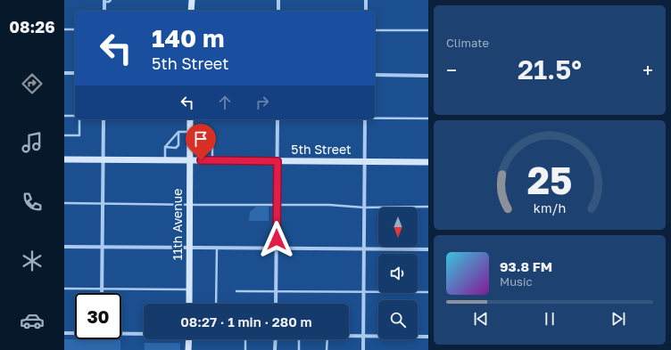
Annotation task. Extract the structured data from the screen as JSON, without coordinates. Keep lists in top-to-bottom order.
{
  "streets": {
    "main road": ["5th Street", "11th Avenue"]
  },
  "crossings": [
    ["5th Street", "11th Avenue"]
  ],
  "north": "bottom",
  "page": {
    "tabs": "08:26",
    "tile": "Climate",
    "turn": ["140 m", "5th Street"],
    "heat": ["−", "21.5°", "+"],
    "song": ["93.8 FM", "Music"],
    "limit": "30",
    "trip": "08:27 · 1 min · 280 m",
    "gauge": ["25", "km/h"]
  }
}
